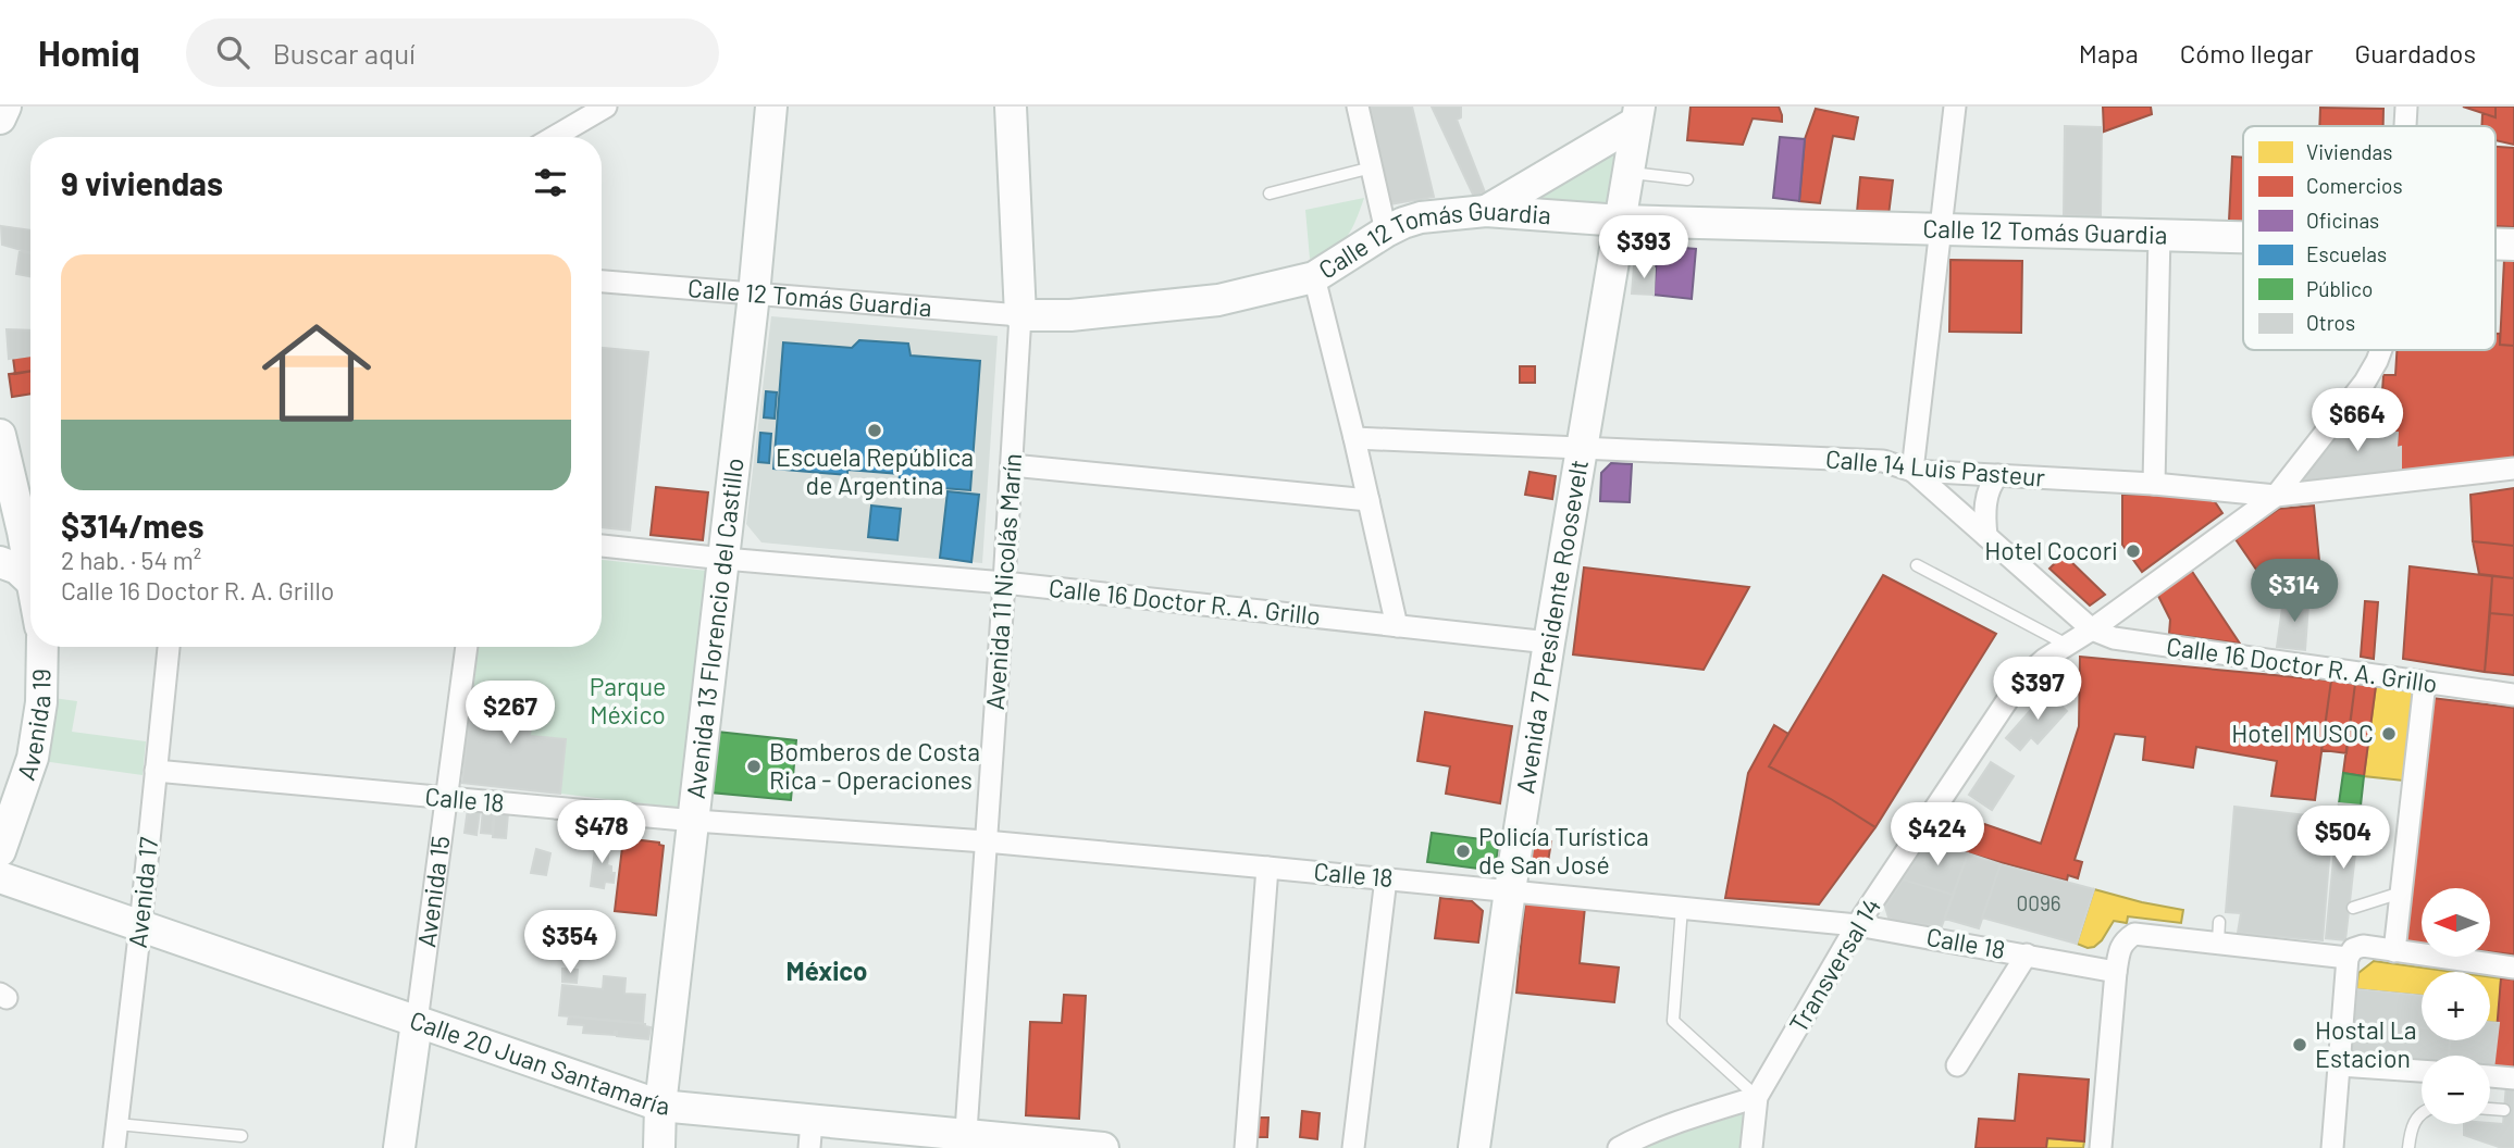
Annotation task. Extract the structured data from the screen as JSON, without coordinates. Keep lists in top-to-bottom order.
{
  "streets": {
    "street": [
      "Calle 12 Tomás Guardia",
      "Calle 14 Luis Pasteur",
      "Avenida 11 Nicolás Marín",
      "Calle 16 Doctor R. A. Grillo",
      "Avenida 7 Presidente Roosevelt",
      "Avenida 13 Florencio del Castillo",
      "Avenida 19",
      "Calle 18",
      "Avenida 17",
      "Avenida 15",
      "Transversal 14",
      "Calle 20 Juan Santamaría"
    ]
  },
  "crossings": [
    ["Calle 12 Tomás Guardia", "Avenida 11 Nicolás Marín"],
    ["Calle 12 Tomás Guardia", "Avenida 7 Presidente Roosevelt"],
    ["Calle 12 Tomás Guardia", "Avenida 13 Florencio del Castillo"],
    ["Calle 14 Luis Pasteur", "Avenida 7 Presidente Roosevelt"],
    ["Calle 14 Luis Pasteur", "Transversal 14"],
    ["Avenida 11 Nicolás Marín", "Calle 16 Doctor R. A. Grillo"],
    ["Avenida 11 Nicolás Marín", "Calle 18"],
    ["Avenida 11 Nicolás Marín", "Calle 20 Juan Santamaría"],
    ["Calle 16 Doctor R. A. Grillo", "Avenida 7 Presidente Roosevelt"],
    ["Calle 16 Doctor R. A. Grillo", "Avenida 13 Florencio del Castillo"],
    ["Calle 16 Doctor R. A. Grillo", "Transversal 14"],
    ["Avenida 7 Presidente Roosevelt", "Calle 18"],
    ["Avenida 13 Florencio del Castillo", "Calle 18"],
    ["Avenida 13 Florencio del Castillo", "Calle 20 Juan Santamaría"],
    ["Calle 18", "Avenida 17"],
    ["Calle 18", "Avenida 15"],
    ["Calle 18", "Transversal 14"],
    ["Avenida 17", "Calle 20 Juan Santamaría"],
    ["Avenida 15", "Calle 20 Juan Santamaría"]
  ],
  "districts": ["México"],
  "parks": ["Parque México"],
  "places": [
    "Escuela República de Argentina",
    "Hotel Cocori",
    "Hotel MUSOC",
    "Bomberos de Costa Rica - Operaciones",
    "Policía Turística de San José",
    "Hostal La Estacion"
  ],
  "house_numbers": ["0096"],
  "legend": [
    "Viviendas",
    "Comercios",
    "Oficinas",
    "Escuelas",
    "Público",
    "Otros"
  ],
  "north": "left",
  "page": {
    "header": "Homiq",
    "search": "Buscar aquí",
    "nav": ["Mapa", "Cómo llegar", "Guardados"],
    "heading": "9 viviendas",
    "price": [
      "$393",
      "$664",
      "$314",
      "$397",
      "$267",
      "$478",
      "$424",
      "$504",
      "$354"
    ],
    "list": [
      {
        "name": "$314/mes",
        "note": "2 hab. · 54 m² · Calle 16 Doctor R. A. Grillo"
      }
    ],
    "map_buttons": ["+", "−"]
  }
}
